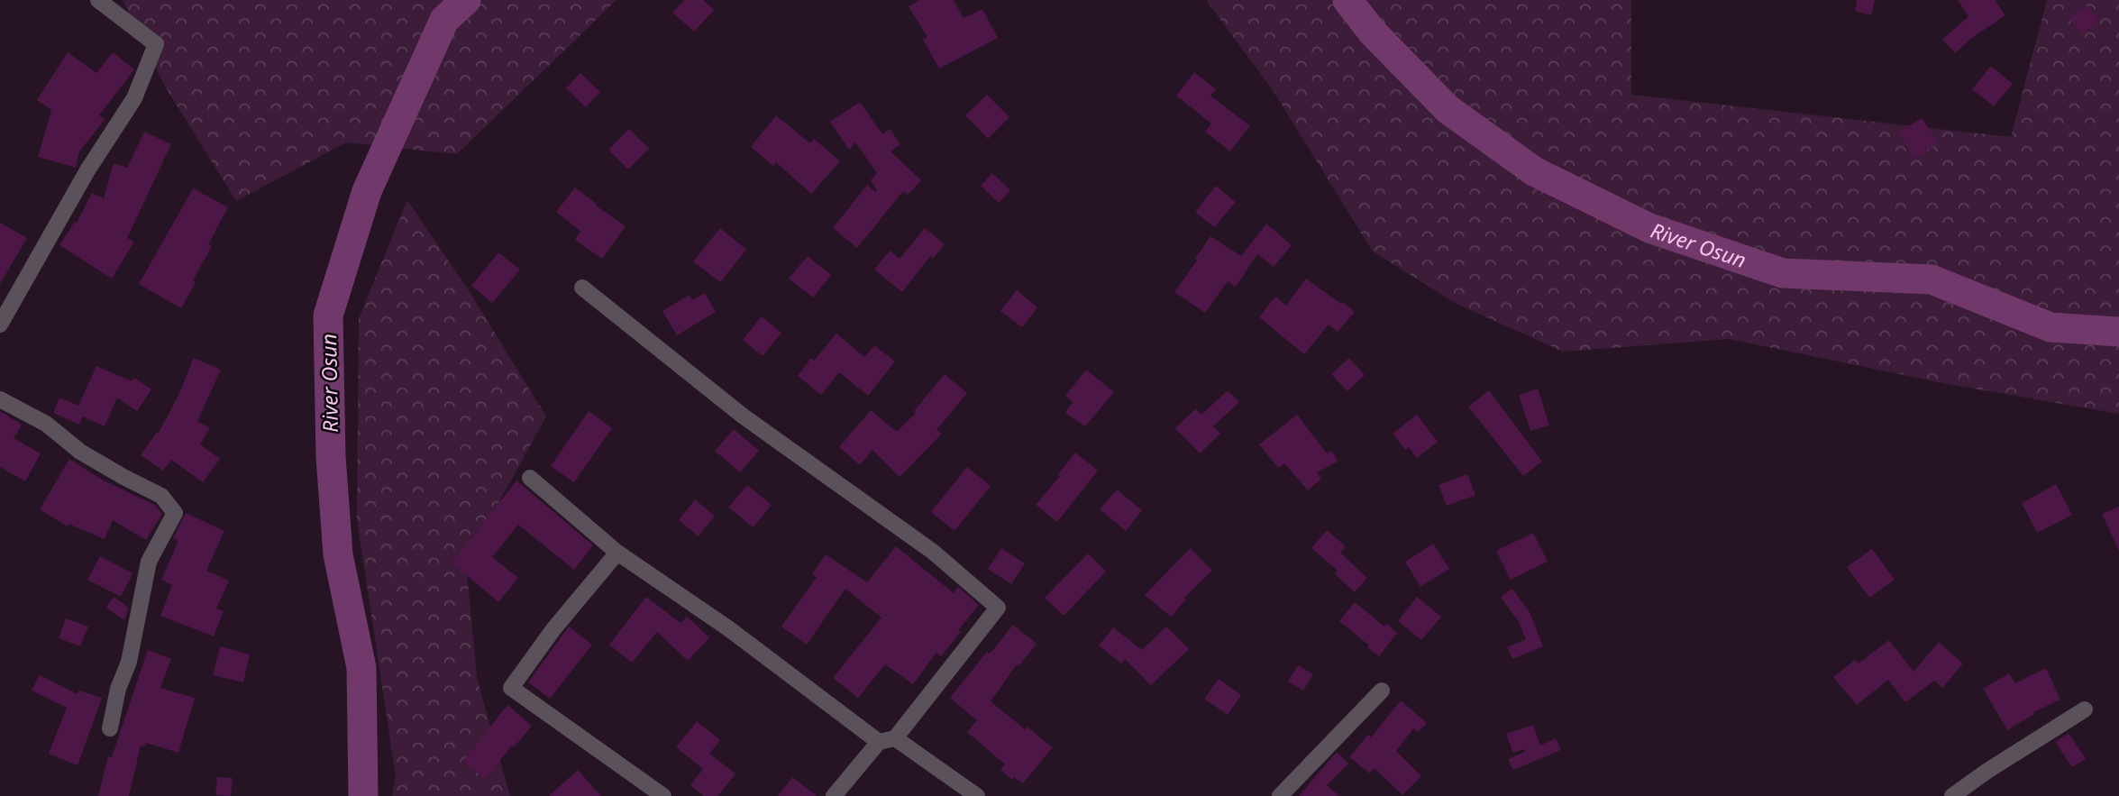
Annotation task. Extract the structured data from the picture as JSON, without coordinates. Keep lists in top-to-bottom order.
{
  "water": ["River Osun"]
}
